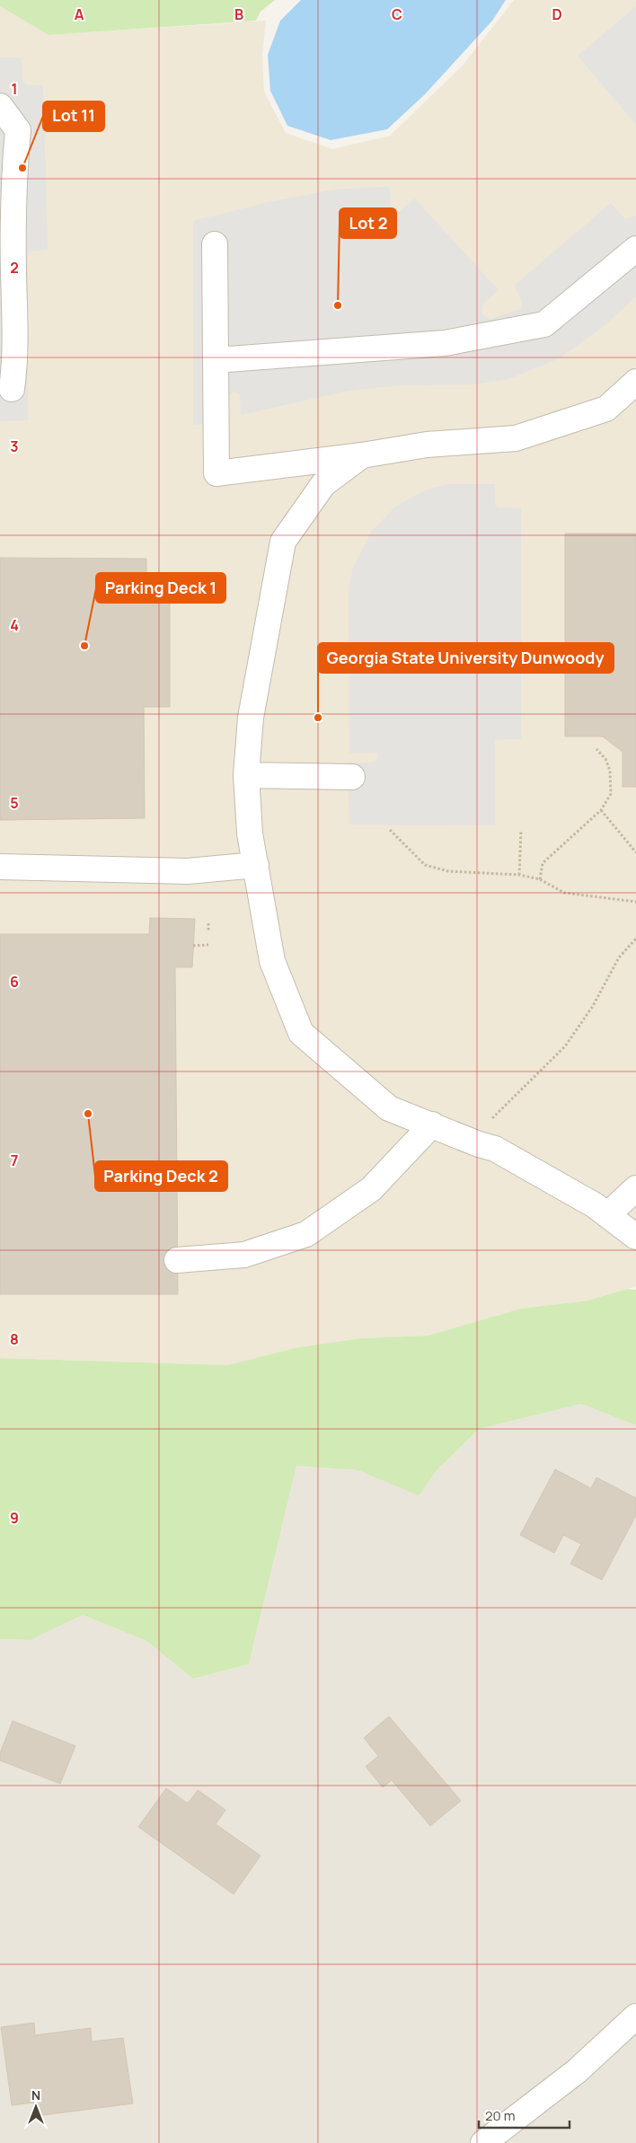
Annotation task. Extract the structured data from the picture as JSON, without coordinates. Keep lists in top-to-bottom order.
{
  "places": [
    "Lot 11",
    "Lot 2",
    "Parking Deck 1",
    "Georgia State University Dunwoody",
    "Parking Deck 2"
  ],
  "scale_bar": "20 m",
  "north": "top",
  "grid": {
    "columns": [
      "A",
      "B",
      "C",
      "D"
    ],
    "rows": [
      "1",
      "2",
      "3",
      "4",
      "5",
      "6",
      "7",
      "8",
      "9"
    ]
  }
}
